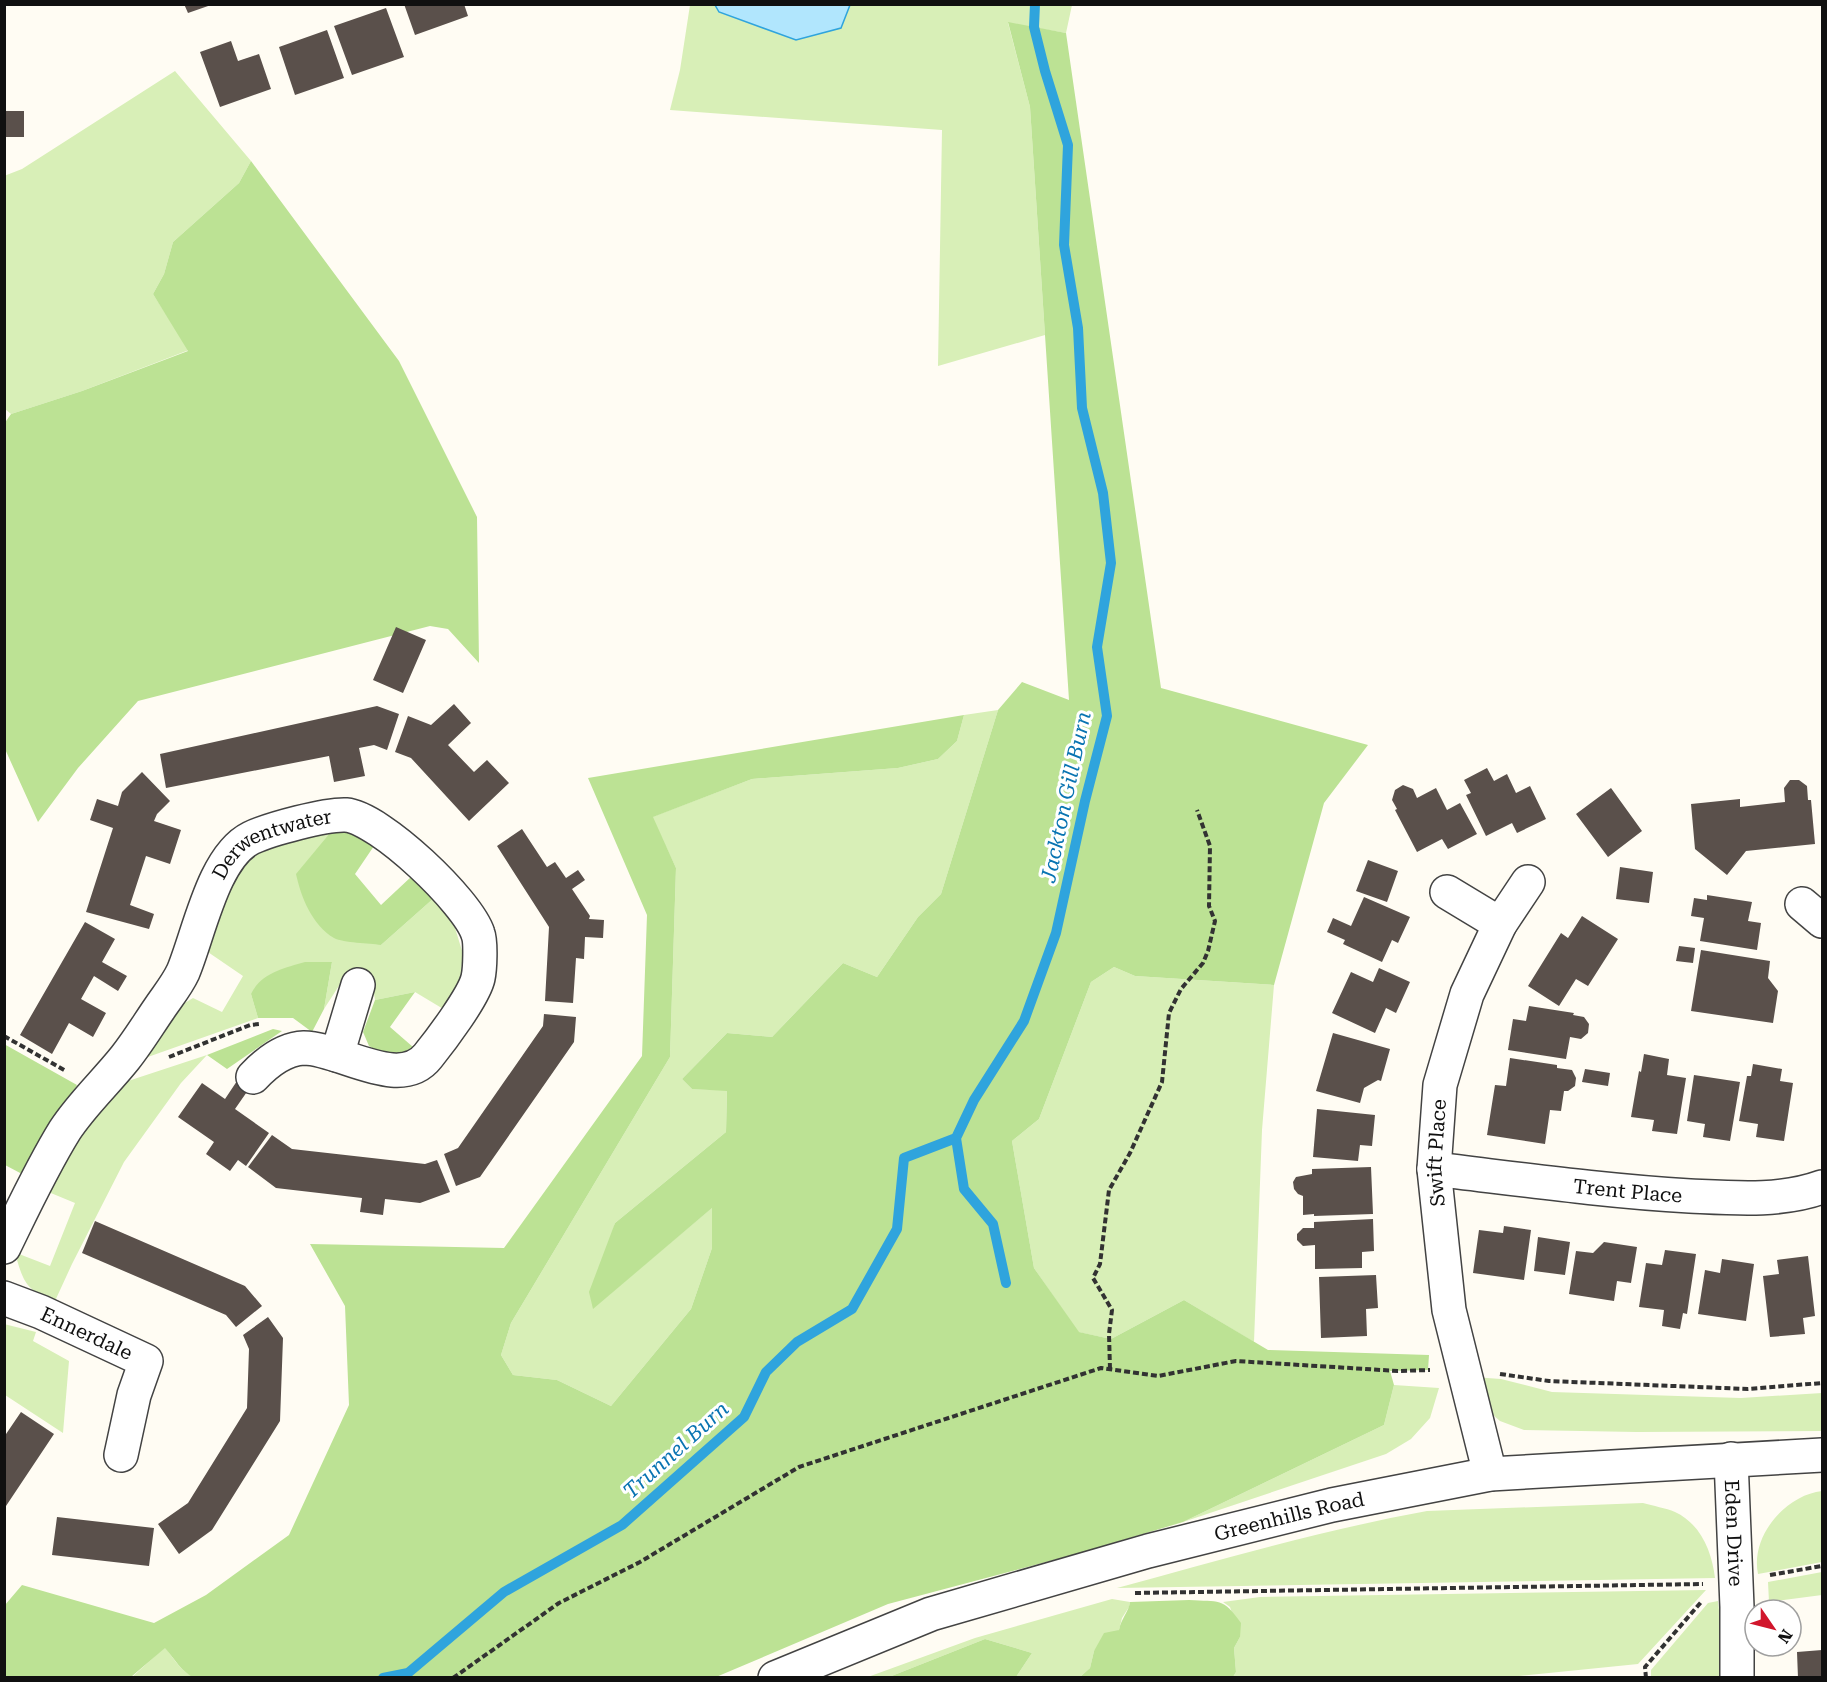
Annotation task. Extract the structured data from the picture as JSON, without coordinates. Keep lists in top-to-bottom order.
{
  "streets": {
    "street": [
      "Derwentwater",
      "Swift Place",
      "Trent Place",
      "Ennerdale",
      "Greenhills Road",
      "Eden Drive"
    ]
  },
  "crossings": [
    ["Swift Place", "Trent Place"],
    ["Swift Place", "Greenhills Road"],
    ["Greenhills Road", "Eden Drive"]
  ],
  "water": ["Jackton Gill Burn", "Trunnel Burn"],
  "north": "bottom right"
}
